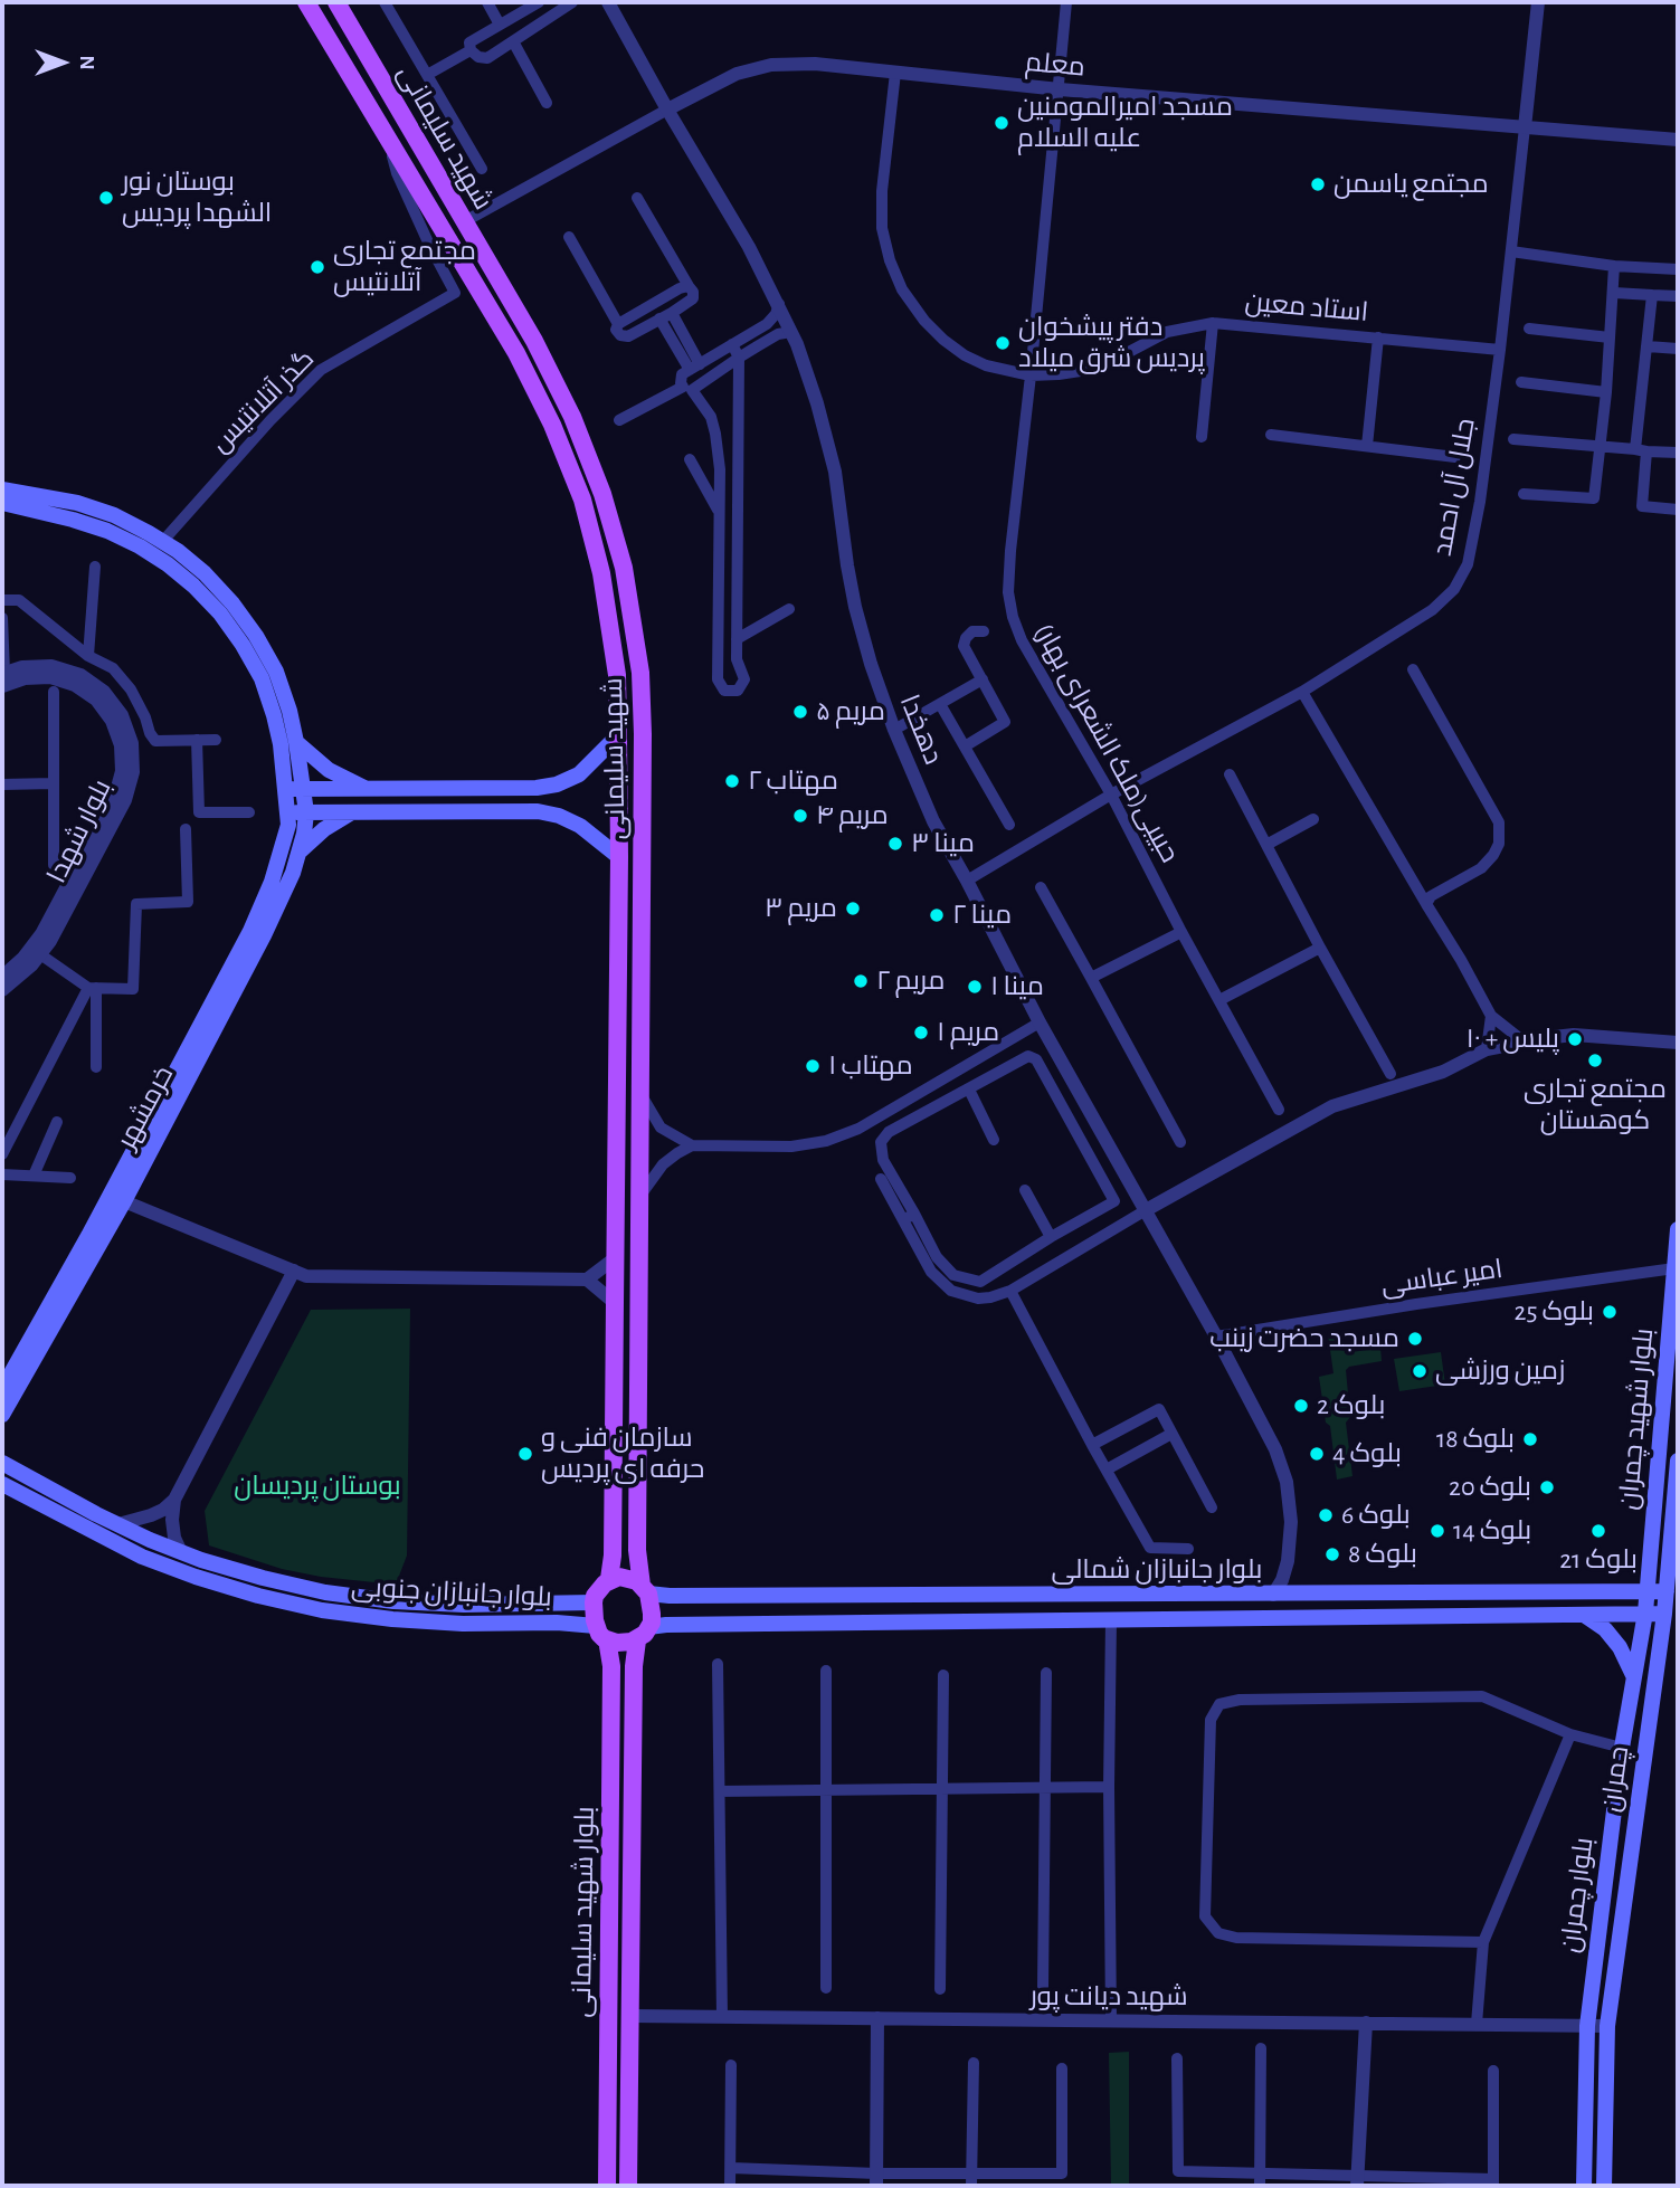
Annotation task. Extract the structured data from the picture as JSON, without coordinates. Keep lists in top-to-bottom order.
{
  "streets": {
    "main road": [
      "شهید سلیمانی",
      "خرمشهر",
      "بلوار شهید چمران",
      "بلوار جانبازان شمالی",
      "بلوار جانبازان جنوبی",
      "چمران",
      "بلوار چمران",
      "بلوار شهید سلیمانی"
    ],
    "street": [
      "معلم",
      "استاد معین",
      "گذر آتلانتیس",
      "جلال آل احمد",
      "دهخدا",
      "حبیبی(ملک الشعرای بهار)",
      "بلوار شهدا",
      "امیر عباسی",
      "شهید دیانت پور"
    ]
  },
  "crossings": [
    ["معلم", "شهید سلیمانی"],
    ["معلم", "استاد معین"],
    ["معلم", "جلال آل احمد"],
    ["معلم", "دهخدا"],
    ["معلم", "حبیبی(ملک الشعرای بهار)"],
    ["شهید سلیمانی", "گذر آتلانتیس"],
    ["شهید سلیمانی", "بلوار جانبازان شمالی"],
    ["شهید سلیمانی", "بلوار جانبازان جنوبی"],
    ["شهید سلیمانی", "بلوار شهید سلیمانی"],
    ["استاد معین", "جلال آل احمد"],
    ["استاد معین", "حبیبی(ملک الشعرای بهار)"],
    ["گذر آتلانتیس", "خرمشهر"],
    ["جلال آل احمد", "دهخدا"],
    ["جلال آل احمد", "حبیبی(ملک الشعرای بهار)"],
    ["دهخدا", "امیر عباسی"],
    ["دهخدا", "بلوار جانبازان شمالی"],
    ["امیر عباسی", "بلوار شهید چمران"],
    ["بلوار شهید چمران", "بلوار جانبازان شمالی"],
    ["بلوار شهید چمران", "چمران"],
    ["بلوار شهید چمران", "بلوار چمران"],
    ["بلوار جانبازان شمالی", "بلوار جانبازان جنوبی"],
    ["بلوار جانبازان شمالی", "چمران"],
    ["بلوار جانبازان شمالی", "بلوار چمران"],
    ["بلوار جانبازان شمالی", "بلوار شهید سلیمانی"],
    ["بلوار جانبازان جنوبی", "بلوار شهید سلیمانی"],
    ["چمران", "شهید دیانت پور"],
    ["بلوار چمران", "شهید دیانت پور"],
    ["بلوار شهید سلیمانی", "شهید دیانت پور"]
  ],
  "parks": ["بوستان پردیسان"],
  "places": [
    "مسجد امیرالمومنین علیه السلام",
    "مجتمع یاسمن",
    "بوستان نور الشهدا پردیس",
    "مجتمع تجاری آتلانتیس",
    "دفتر پیشخوان پردیس شرق میلاد",
    "مریم ۵",
    "مهتاب ۲",
    "مریم ۴",
    "مینا ۳",
    "مریم ۳",
    "مینا ۲",
    "مریم ۲",
    "مینا ۱",
    "مریم ۱",
    "پلیس + ۱۰",
    "مجتمع تجاری کوهستان",
    "مهتاب ۱",
    "بلوک 25",
    "مسجد حضرت زینب",
    "زمین ورزشی",
    "بلوک 2",
    "بلوک 18",
    "سازمان فنی و حرفه ای پردیس",
    "بلوک 4",
    "بلوک 20",
    "بلوک 6",
    "بلوک 14",
    "بلوک 21",
    "بلوک 8"
  ],
  "north": "right"
}
